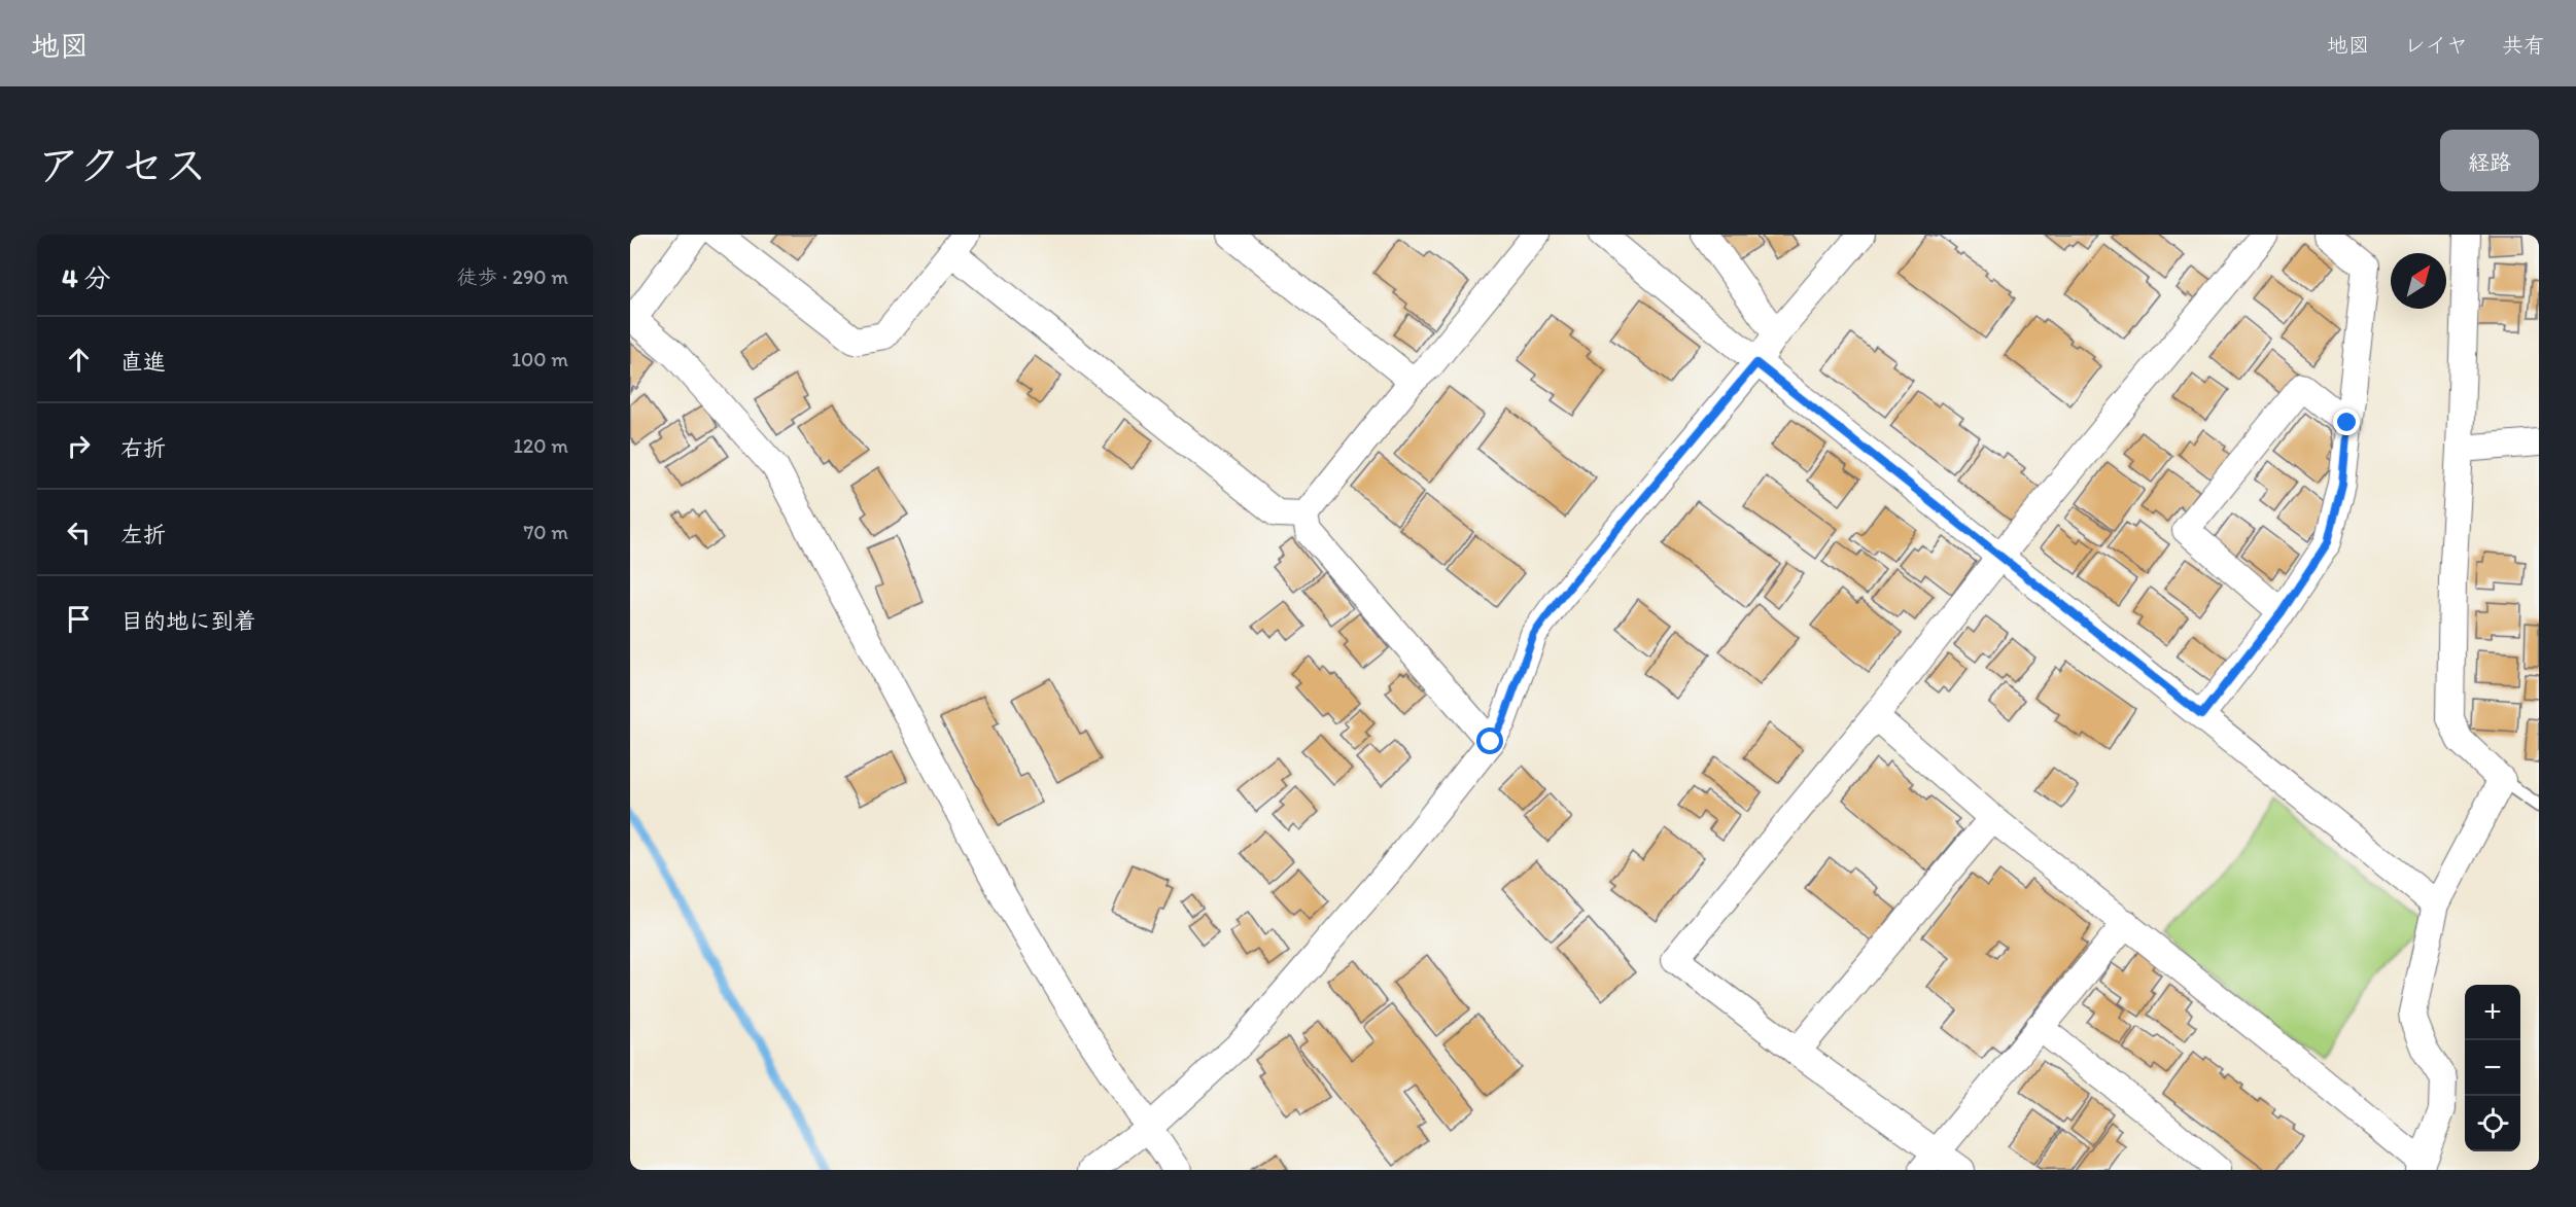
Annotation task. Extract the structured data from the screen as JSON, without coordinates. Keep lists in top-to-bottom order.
{
  "north": "top right",
  "page": {
    "header": "地図",
    "nav": ["地図", "レイヤ", "共有"],
    "title": "アクセス",
    "buttons": "経路",
    "heading": ["4 分", "徒歩 · 290 m"],
    "list": [
      ["直進", "100 m"],
      ["右折", "120 m"],
      ["左折", "70 m"],
      "目的地に到着"
    ],
    "map_buttons": ["+", "−"]
  }
}
